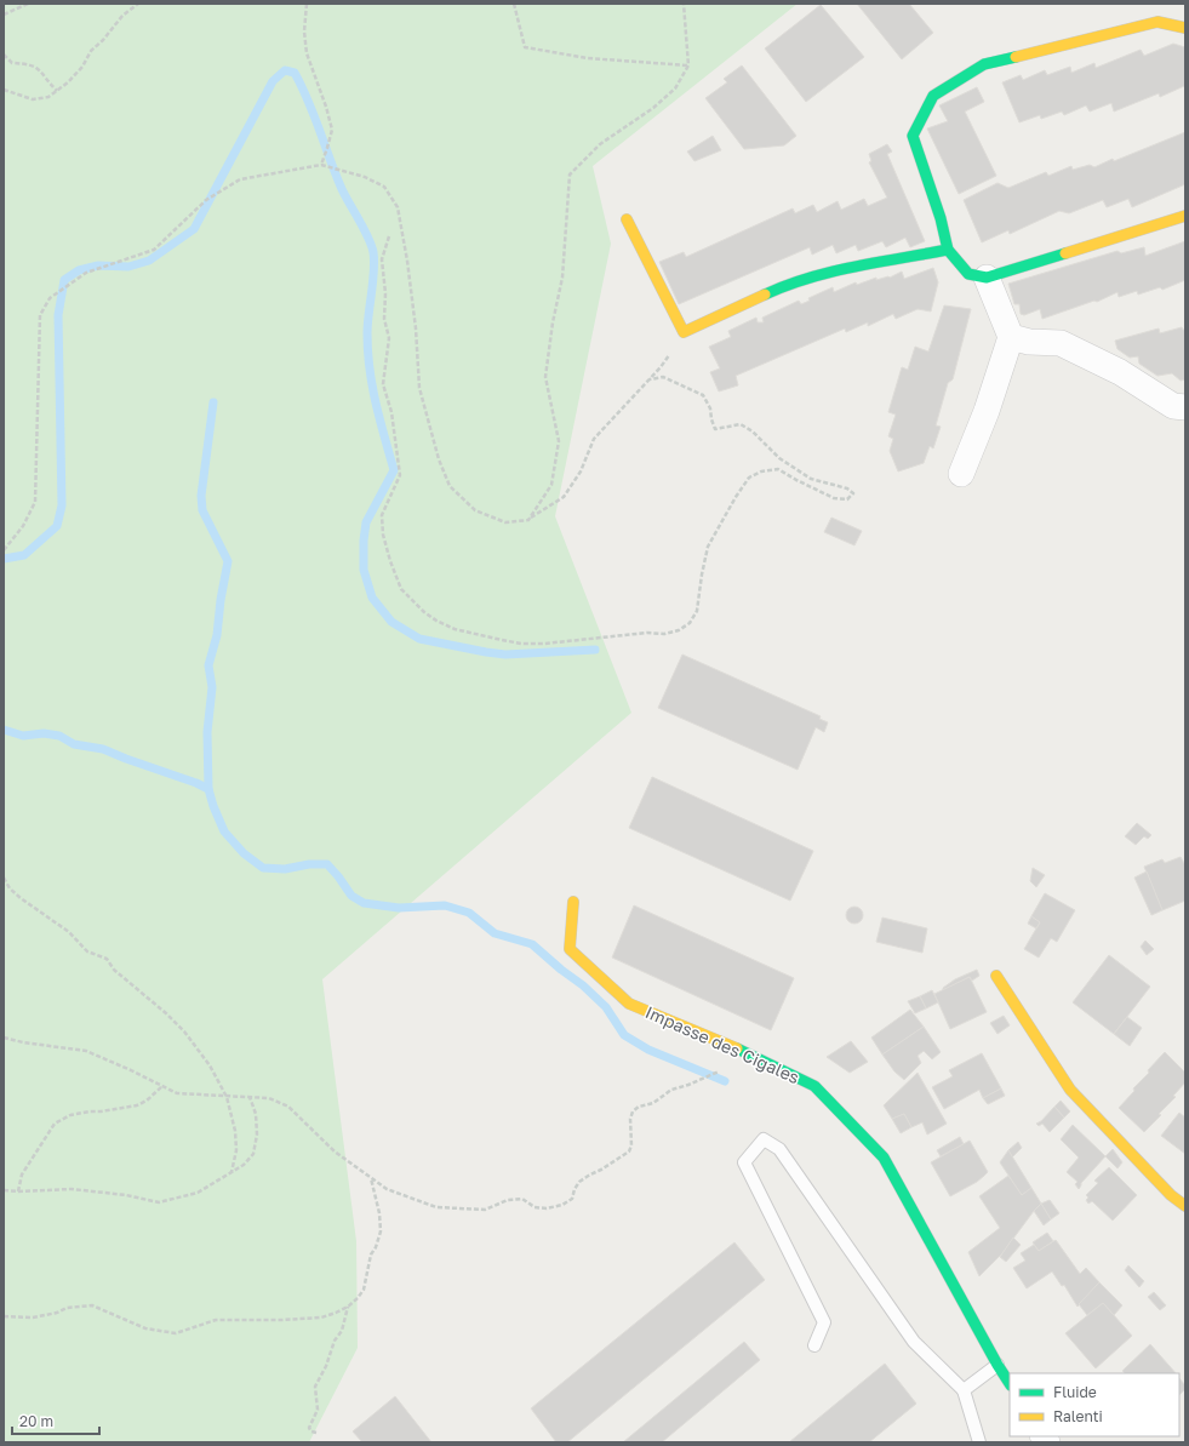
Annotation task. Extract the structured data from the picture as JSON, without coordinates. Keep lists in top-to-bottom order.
{
  "streets": {
    "street": ["Impasse des Cigales"]
  },
  "legend": ["Fluide", "Ralenti"],
  "scale_bar": "20 m"
}
